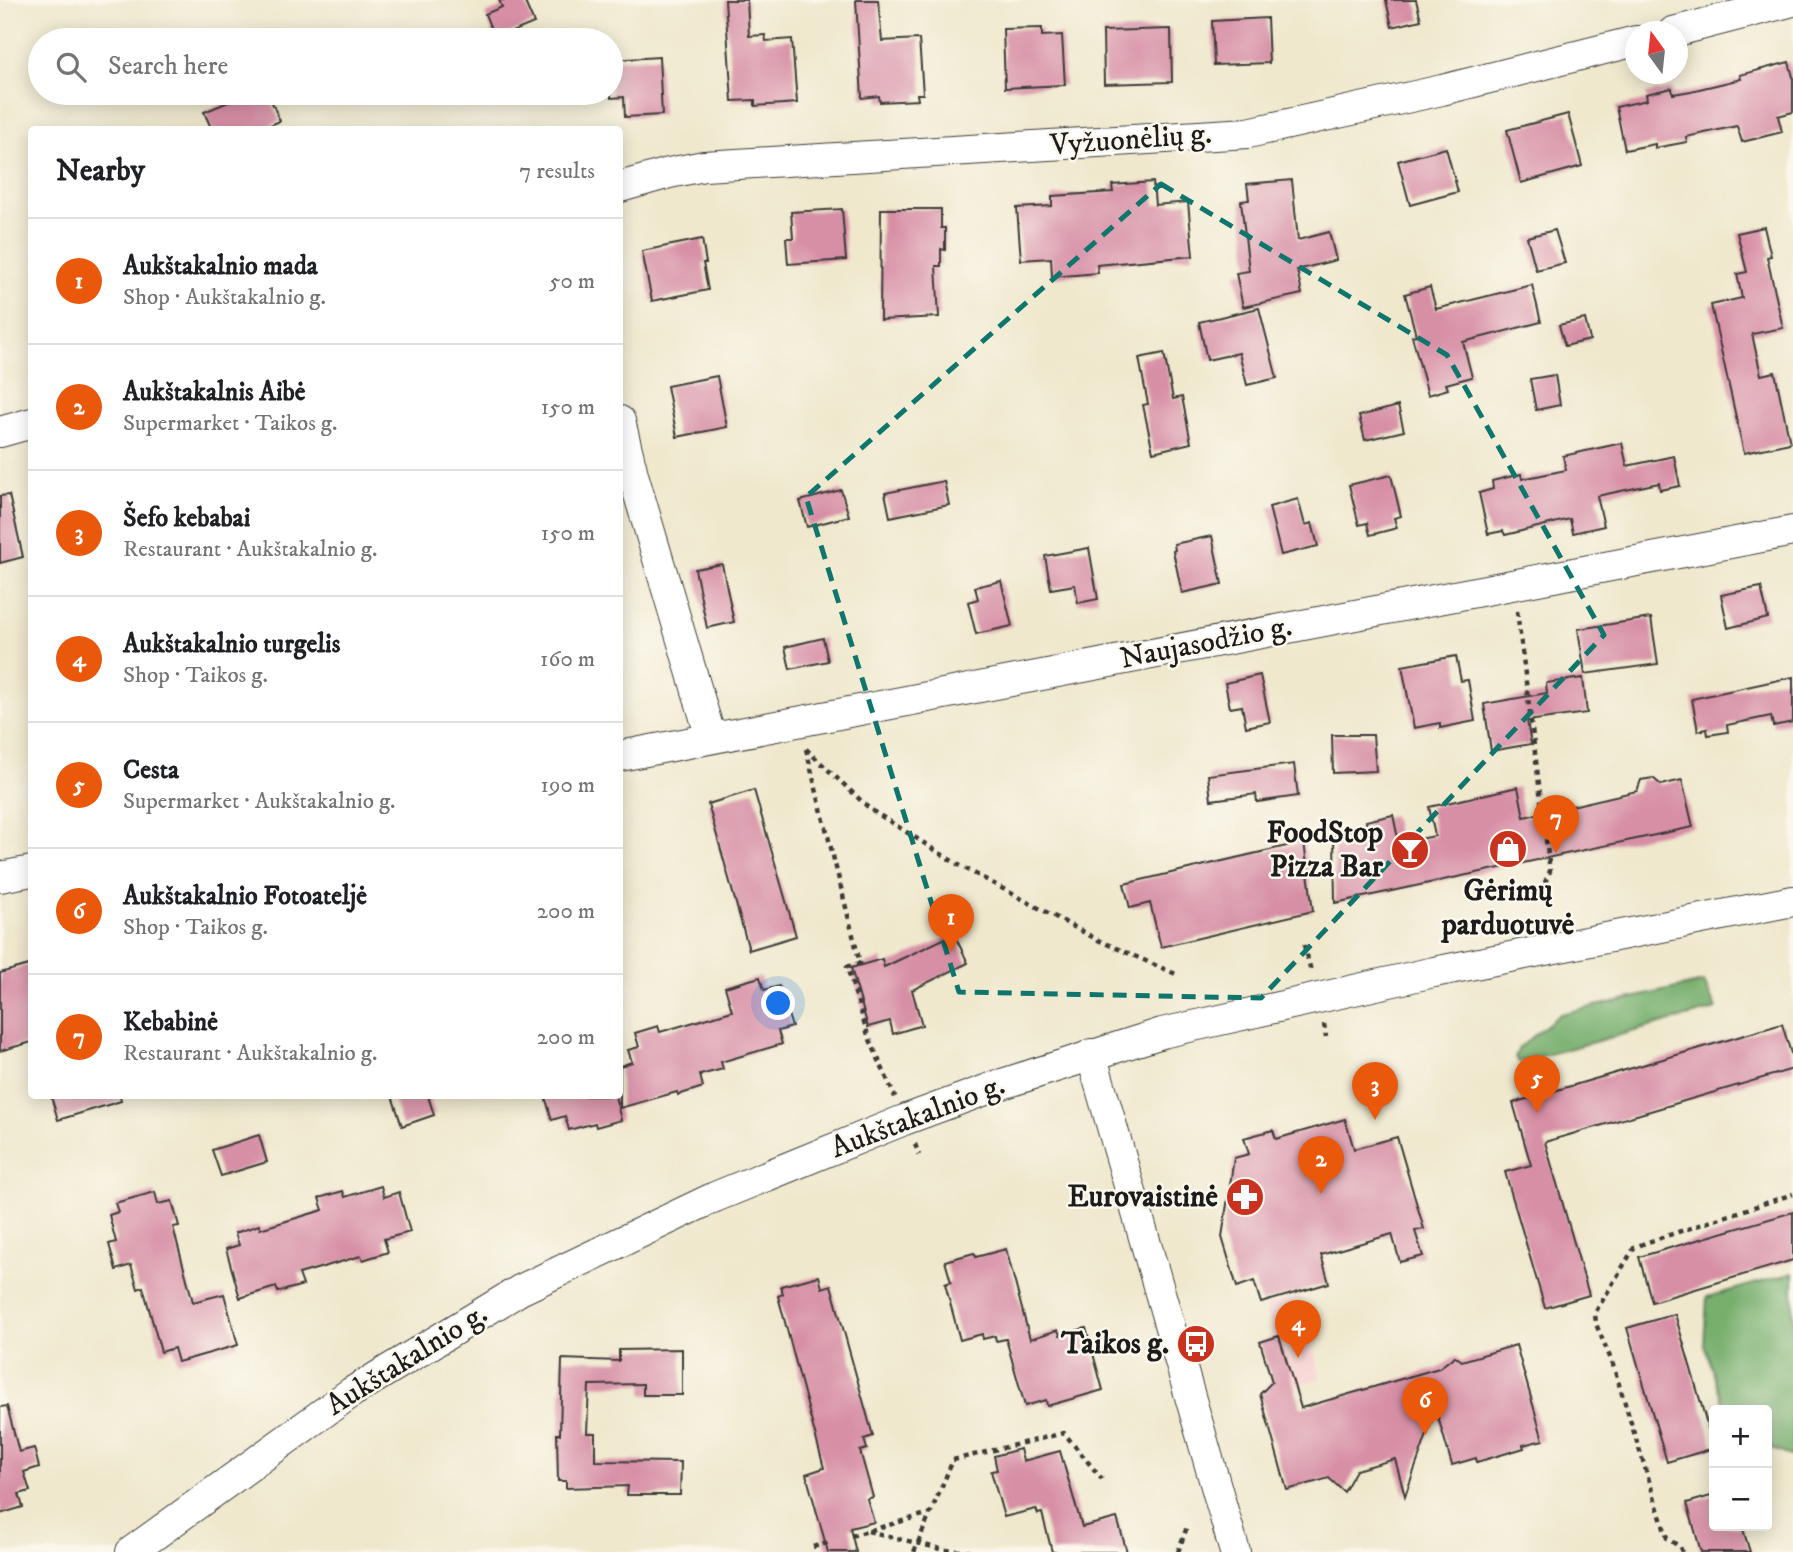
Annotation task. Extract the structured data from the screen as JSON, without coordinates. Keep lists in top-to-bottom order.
{
  "streets": {
    "street": ["Vyžuonėlių g.", "Naujasodžio g.", "Aukštakalnio g."]
  },
  "places": {
    "shop": ["Gėrimų parduotuvė"],
    "bar": ["FoodStop Pizza Bar"],
    "pharmacy": ["Eurovaistinė"],
    "bus stop": ["Taikos g."]
  },
  "north": "top",
  "page": {
    "search": "Search here",
    "heading": ["Nearby", "7 results"],
    "list": [
      {
        "mark": "1",
        "name": "Aukštakalnio mada",
        "note": "Shop · Aukštakalnio g.",
        "value": "50 m"
      },
      {
        "mark": "2",
        "name": "Aukštakalnis Aibė",
        "note": "Supermarket · Taikos g.",
        "value": "150 m"
      },
      {
        "mark": "3",
        "name": "Šefo kebabai",
        "note": "Restaurant · Aukštakalnio g.",
        "value": "150 m"
      },
      {
        "mark": "4",
        "name": "Aukštakalnio turgelis",
        "note": "Shop · Taikos g.",
        "value": "160 m"
      },
      {
        "mark": "5",
        "name": "Cesta",
        "note": "Supermarket · Aukštakalnio g.",
        "value": "190 m"
      },
      {
        "mark": "6",
        "name": "Aukštakalnio Fotoateljė",
        "note": "Shop · Taikos g.",
        "value": "200 m"
      },
      {
        "mark": "7",
        "name": "Kebabinė",
        "note": "Restaurant · Aukštakalnio g.",
        "value": "200 m"
      }
    ],
    "pins": [
      "7",
      "1",
      "5",
      "3",
      "2",
      "4",
      "6"
    ],
    "map_buttons": ["+", "−"]
  }
}
